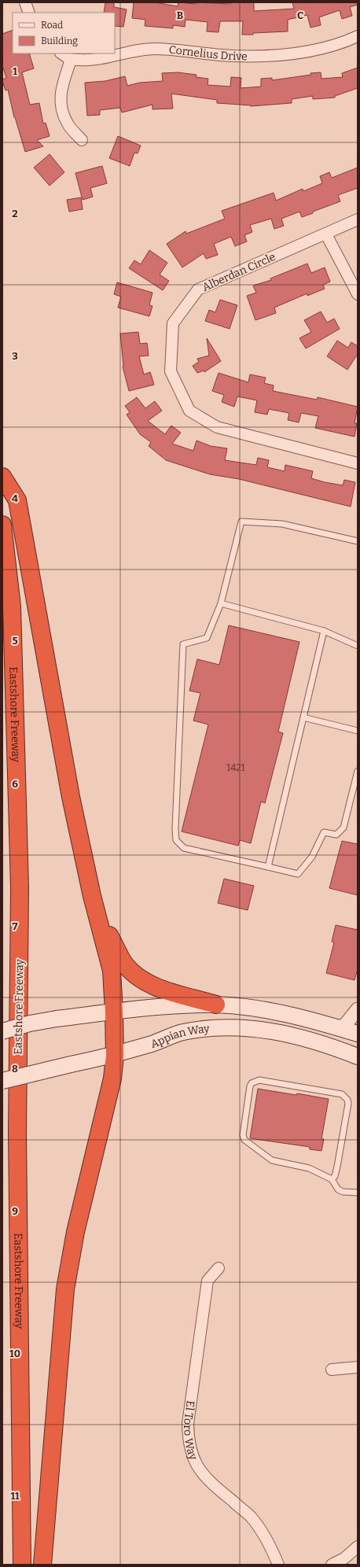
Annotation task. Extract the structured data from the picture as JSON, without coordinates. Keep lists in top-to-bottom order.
{
  "streets": {
    "highway": ["Eastshore Freeway"],
    "main road": ["Appian Way"],
    "street": ["Cornelius Drive", "Alberdan Circle", "El Toro Way"]
  },
  "house_numbers": ["1421"],
  "legend": ["Road", "Building"],
  "grid": {
    "columns": ["B", "C"],
    "rows": [
      "1",
      "2",
      "3",
      "4",
      "5",
      "6",
      "7",
      "8",
      "9",
      "10",
      "11"
    ]
  }
}
